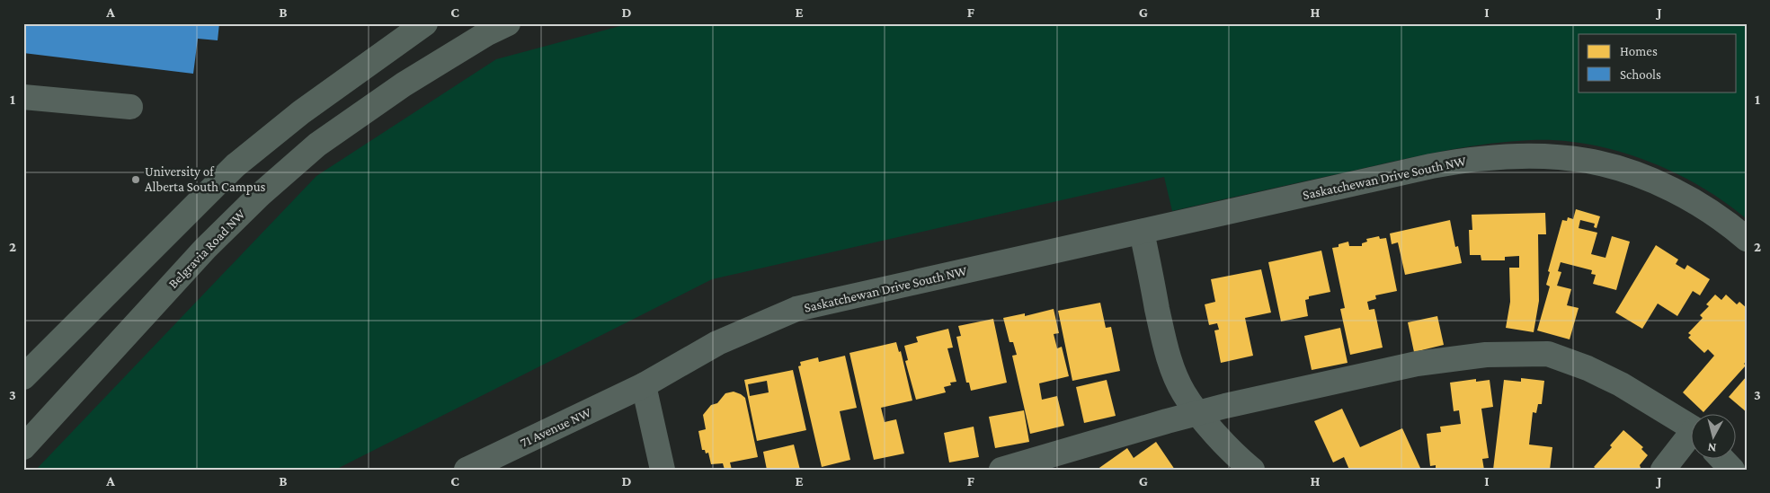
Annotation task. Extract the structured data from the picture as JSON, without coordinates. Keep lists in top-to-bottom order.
{
  "streets": {
    "main road": ["Belgravia Road NW"],
    "street": ["Saskatchewan Drive South NW", "71 Avenue NW"]
  },
  "crossings": [
    ["Saskatchewan Drive South NW", "71 Avenue NW"]
  ],
  "places": ["University of Alberta South Campus"],
  "legend": ["Homes", "Schools"],
  "north": "bottom",
  "grid": {
    "columns": [
      "A",
      "B",
      "C",
      "D",
      "E",
      "F",
      "G",
      "H",
      "I",
      "J"
    ],
    "rows": ["1", "2", "3"]
  }
}
